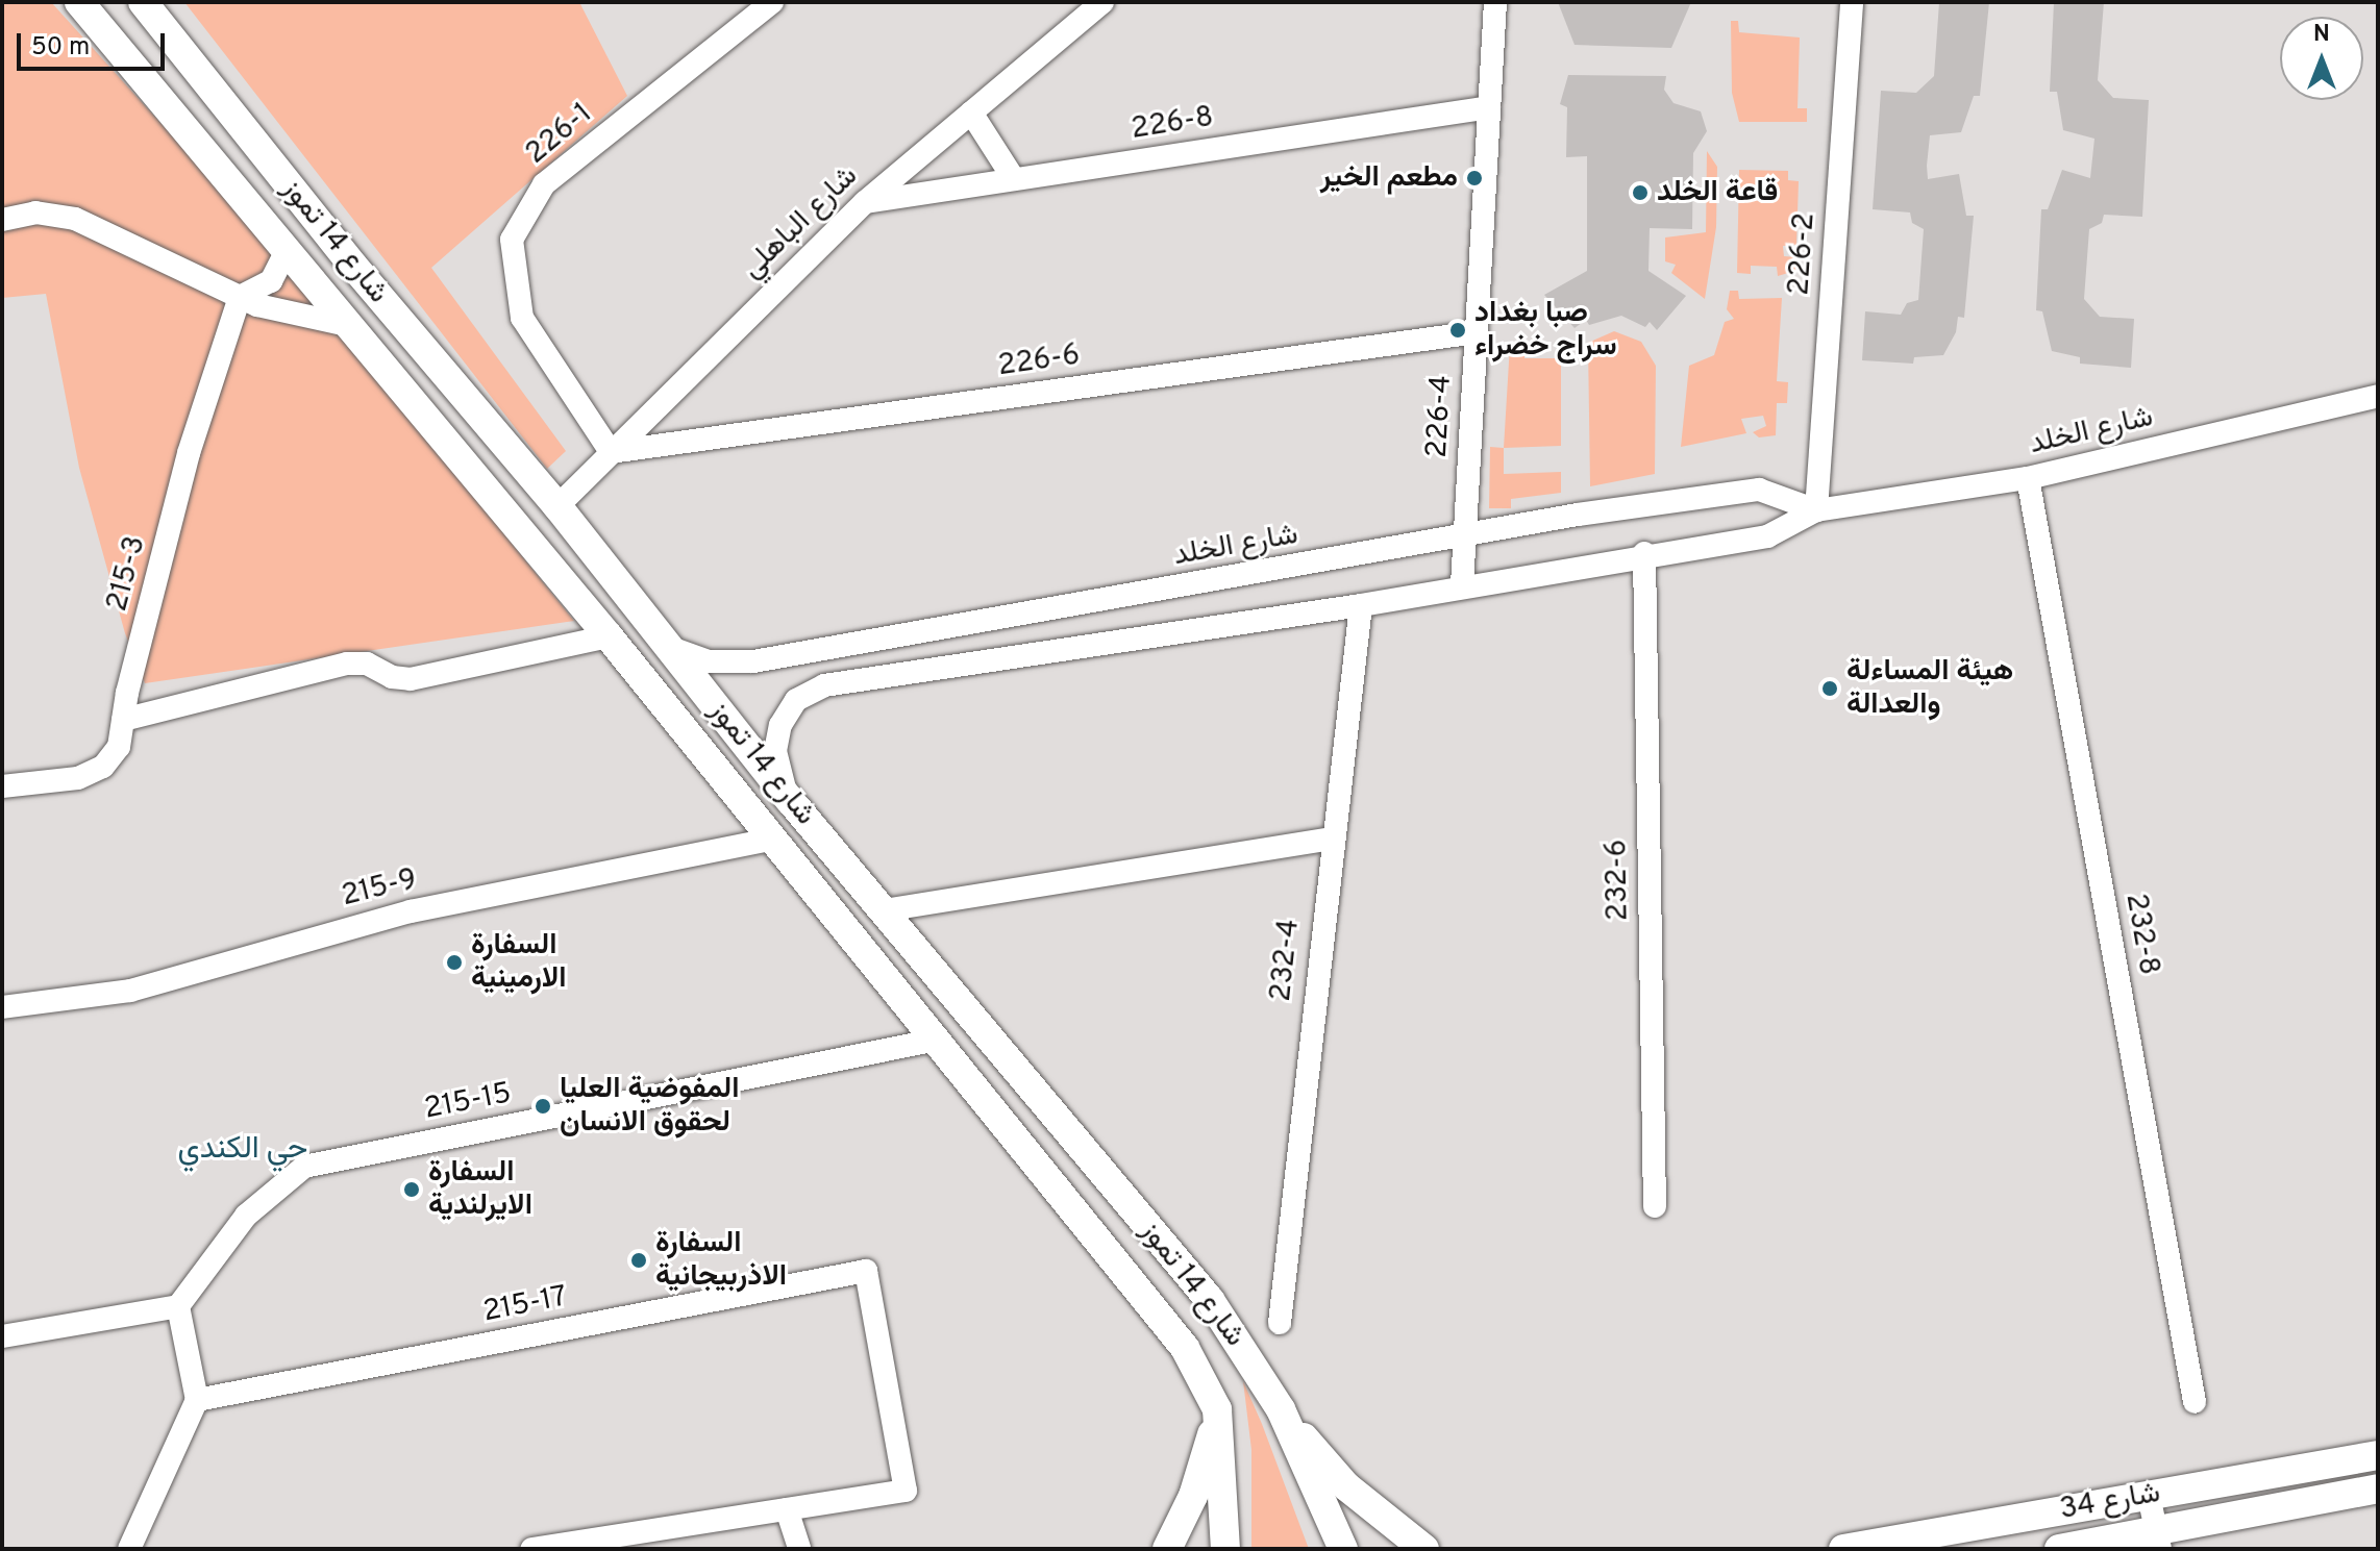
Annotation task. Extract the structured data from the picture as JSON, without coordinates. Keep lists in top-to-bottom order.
{
  "streets": {
    "main road": ["شارع 14 تموز", "شارع 34"],
    "street": [
      "226-8",
      "226-1",
      "شارع الباهلي",
      "226-2",
      "226-6",
      "226-4",
      "شارع الخلد",
      "215-3",
      "232-6",
      "215-9",
      "232-8",
      "232-4",
      "215-15",
      "215-17"
    ]
  },
  "crossings": [
    ["226-8", "شارع الباهلي"],
    ["226-8", "226-4"],
    ["226-1", "شارع الباهلي"],
    ["226-1", "226-6"],
    ["شارع الباهلي", "شارع 14 تموز"],
    ["شارع الباهلي", "226-6"],
    ["شارع 14 تموز", "شارع الخلد"],
    ["شارع 14 تموز", "215-9"],
    ["شارع 14 تموز", "215-15"],
    ["226-2", "شارع الخلد"],
    ["226-6", "226-4"],
    ["226-4", "شارع الخلد"],
    ["شارع الخلد", "232-6"],
    ["شارع الخلد", "232-8"],
    ["شارع الخلد", "232-4"]
  ],
  "districts": ["حي الكندي"],
  "places": [
    "مطعم الخير",
    "قاعة الخلد",
    "صبا بغداد سراج خضراء",
    "هيئة المساءلة والعدالة",
    "السفارة الارمينية",
    "المفوضية العليا لحقوق الانسان",
    "السفارة الايرلندية",
    "السفارة الاذربيجانية"
  ],
  "scale_bar": "50 m",
  "north": "top"
}
